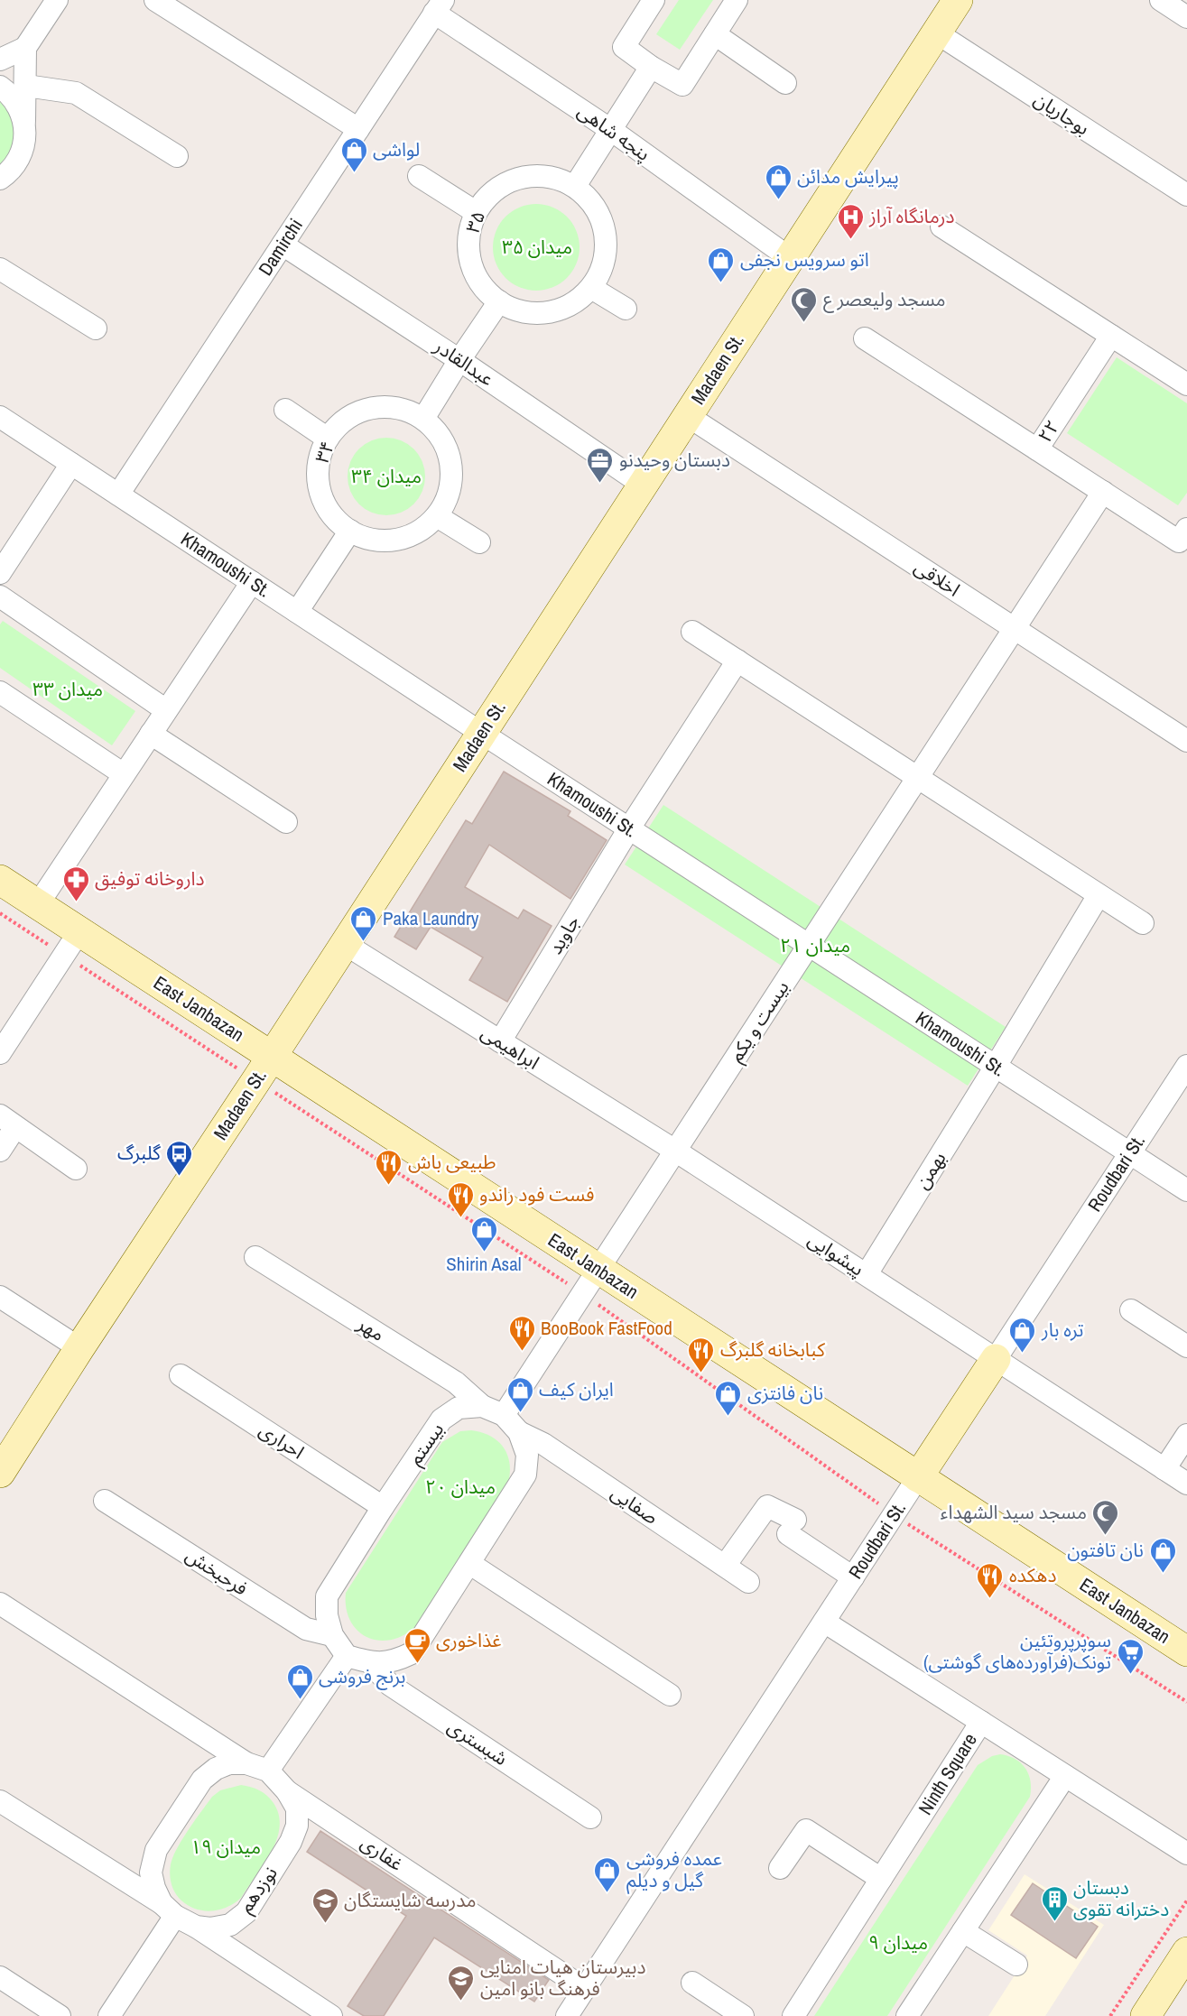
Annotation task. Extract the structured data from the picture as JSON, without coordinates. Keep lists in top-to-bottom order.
{
  "streets": {
    "main road": ["Madaen St.", "East Janbazan", "Roudbari St."],
    "street": [
      "بوجاریان",
      "پنجه شاهی",
      "۳۵",
      "Damirchi",
      "عبدالقادر",
      "۲۲",
      "۳۴",
      "Khamoushi St.",
      "اخلاقی",
      "جاوید",
      "بیست و یکم",
      "ابراهیمی",
      "بهمن",
      "پیشوایی",
      "مهر",
      "احراری",
      "بیستم",
      "صفایی",
      "فرحبخش",
      "شبستری",
      "Ninth Square",
      "غفاری",
      "نوزدهم"
    ]
  },
  "crossings": [
    ["بوجاریان", "Madaen St."],
    ["پنجه شاهی", "Damirchi"],
    ["پنجه شاهی", "Madaen St."],
    ["Damirchi", "عبدالقادر"],
    ["Damirchi", "Khamoushi St."],
    ["عبدالقادر", "Madaen St."],
    ["Madaen St.", "Khamoushi St."],
    ["Madaen St.", "اخلاقی"],
    ["Madaen St.", "East Janbazan"],
    ["Madaen St.", "ابراهیمی"],
    ["۲۲", "بیست و یکم"],
    ["Khamoushi St.", "جاوید"],
    ["Khamoushi St.", "بیست و یکم"],
    ["Khamoushi St.", "بهمن"],
    ["Khamoushi St.", "Roudbari St."],
    ["اخلاقی", "بیست و یکم"],
    ["جاوید", "ابراهیمی"],
    ["East Janbazan", "بیست و یکم"],
    ["East Janbazan", "Roudbari St."],
    ["بیست و یکم", "ابراهیمی"],
    ["بیست و یکم", "پیشوایی"],
    ["ابراهیمی", "پیشوایی"],
    ["بهمن", "پیشوایی"],
    ["Roudbari St.", "پیشوایی"],
    ["Roudbari St.", "غفاری"],
    ["مهر", "بیستم"],
    ["احراری", "بیستم"],
    ["بیستم", "فرحبخش"],
    ["غفاری", "نوزدهم"]
  ],
  "parks": [
    "میدان ۳۵",
    "میدان ۳۴",
    "میدان ۳۳",
    "میدان ۲۱",
    "میدان ۲۰",
    "میدان ۱۹",
    "میدان ۹"
  ],
  "places": {
    "shop": [
      "لواشی",
      "پیرایش مدائن",
      "اتو سرویس نجفی",
      "Paka Laundry",
      "Shirin Asal",
      "تره بار",
      "ایران کیف",
      "نان فانتزی",
      "نان تافتون",
      "برنج فروشی",
      "عمده فروشی گیل و دیلم"
    ],
    "hospital": ["درمانگاه آراز"],
    "mosque": ["مسجد ولیعصر ع", "مسجد سید الشهداء"],
    "office": ["دبستان وحیدنو"],
    "pharmacy": ["داروخانه توفیق"],
    "bus stop": ["گلبرگ"],
    "restaurant": [
      "طبیعی باش",
      "فست فود راندو",
      "BooBook FastFood",
      "کبابخانه گلبرگ",
      "دهکده"
    ],
    "cafe": ["غذاخوری"],
    "supermarket": ["سوپرپروتئین تونک(فرآورده‌های گوشتی)"],
    "building": ["دبستان دخترانه تقوی"],
    "school or university": ["مدرسه شایستگان", "دبیرستان هیات امنایی فرهنگ بانو امین"]
  }
}
